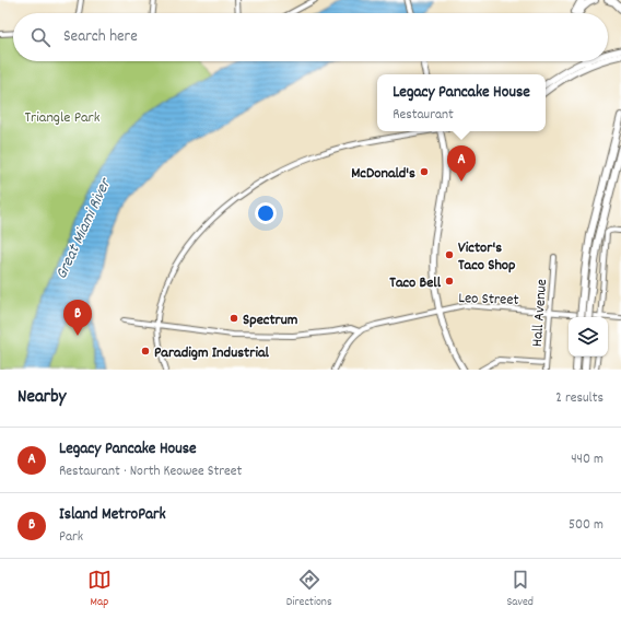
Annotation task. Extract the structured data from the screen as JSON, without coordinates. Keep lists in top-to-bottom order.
{
  "streets": {
    "street": ["Leo Street", "Hall Avenue"]
  },
  "crossings": [
    ["Leo Street", "Hall Avenue"]
  ],
  "water": ["Great Miami River"],
  "parks": ["Triangle Park"],
  "places": [
    "McDonald's",
    "Victor's Taco Shop",
    "Taco Bell",
    "Spectrum",
    "Paradigm Industrial"
  ],
  "page": {
    "search": "Search here",
    "popup": ["Legacy Pancake House", "Restaurant"],
    "pins": ["A", "B"],
    "heading": ["Nearby", "2 results"],
    "list": [
      {
        "mark": "A",
        "name": "Legacy Pancake House",
        "note": "Restaurant · North Keowee Street",
        "value": "440 m"
      },
      {
        "mark": "B",
        "name": "Island MetroPark",
        "note": "Park",
        "value": "500 m"
      }
    ],
    "nav": ["Map", "Directions", "Saved"]
  }
}
